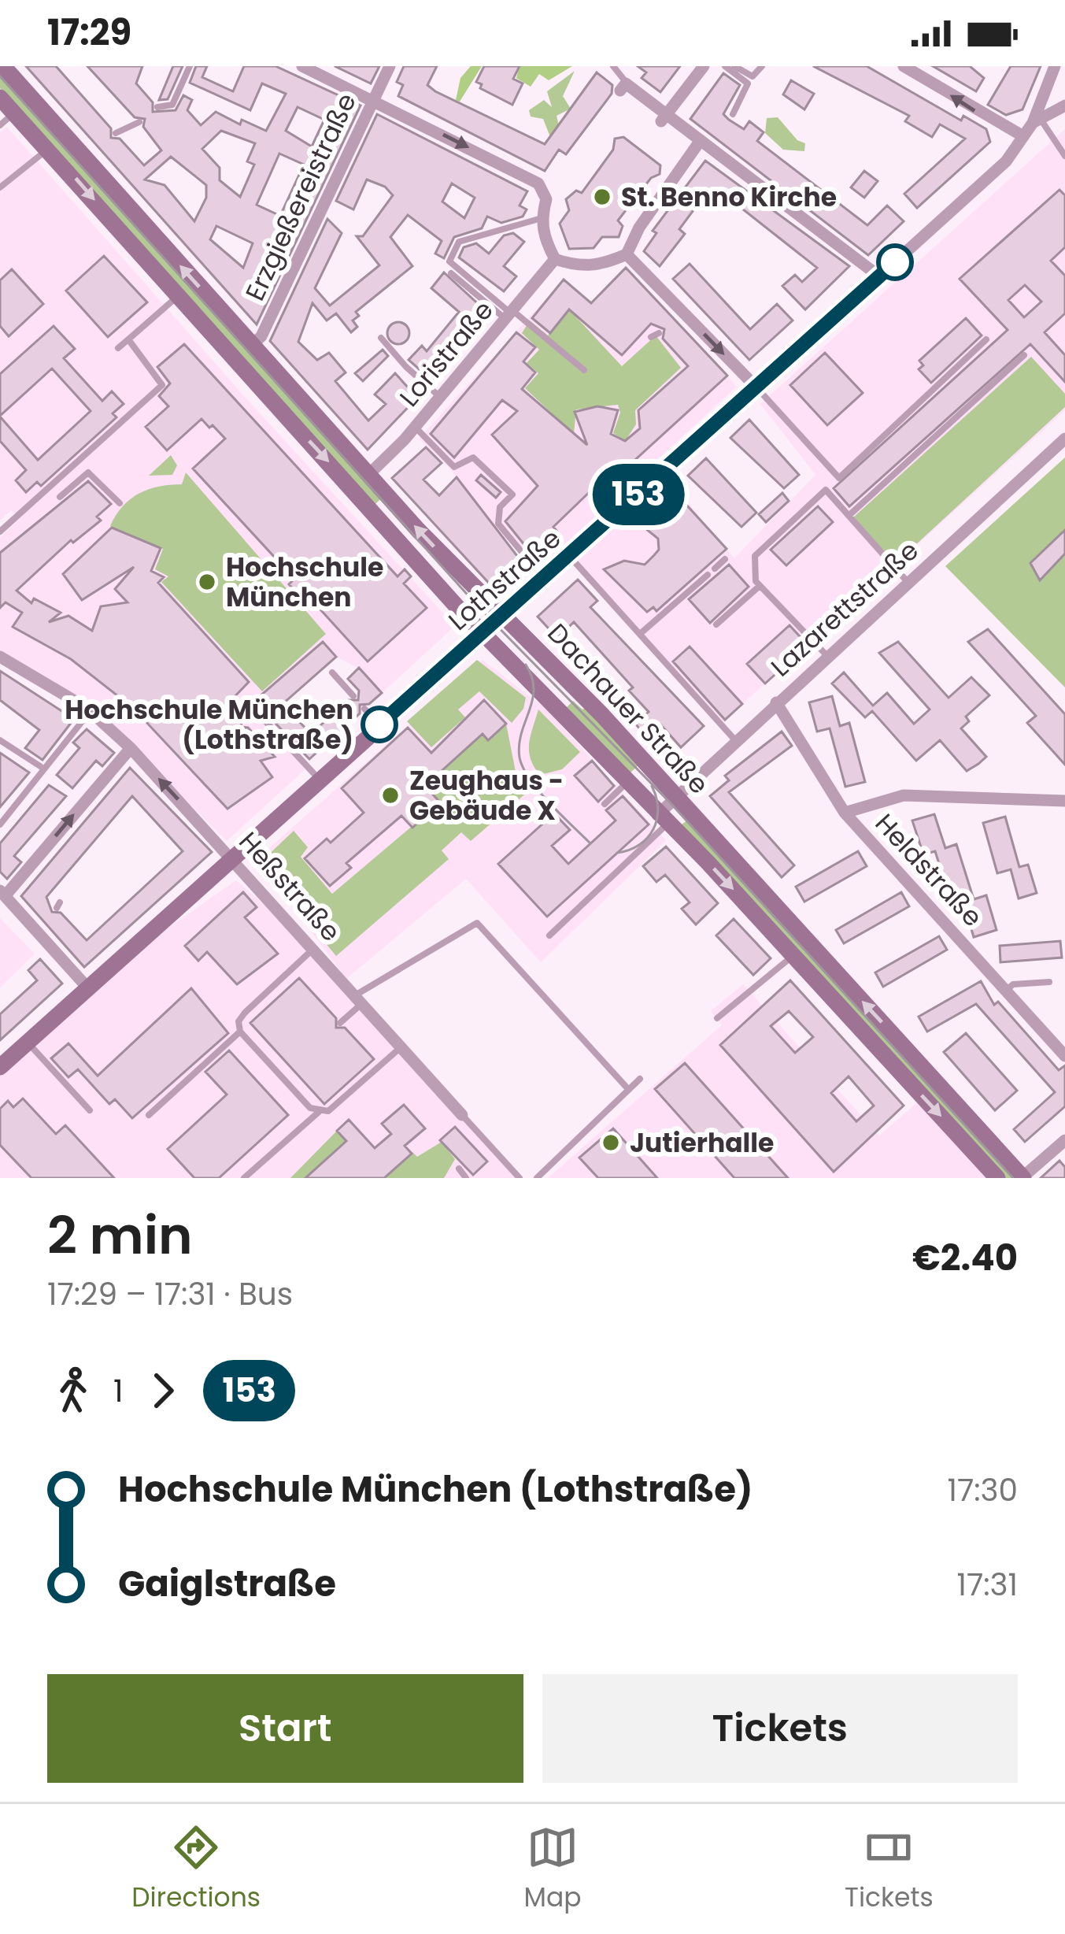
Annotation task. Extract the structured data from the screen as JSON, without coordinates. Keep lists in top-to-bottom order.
{
  "streets": {
    "main road": ["Lothstraße", "Dachauer Straße"],
    "street": [
      "Erzgießereistraße",
      "Loristraße",
      "Lazarettstraße",
      "Heldstraße",
      "Heßstraße"
    ]
  },
  "crossings": [
    ["Erzgießereistraße", "Dachauer Straße"],
    ["Loristraße", "Dachauer Straße"],
    ["Lothstraße", "Dachauer Straße"],
    ["Lothstraße", "Heßstraße"],
    ["Lazarettstraße", "Dachauer Straße"],
    ["Lazarettstraße", "Heldstraße"]
  ],
  "places": [
    "St. Benno Kirche",
    "Hochschule München",
    "Hochschule München (Lothstraße)",
    "Zeughaus - Gebäude X",
    "Jutierhalle"
  ],
  "lines": ["bus line 153"],
  "page": {
    "status": "17:29",
    "on_map": "153",
    "heading": ["2 min", "17:29 – 17:31 · Bus", "€2.40"],
    "legs": ["1", "153"],
    "list": [
      {
        "name": "Hochschule München (Lothstraße)",
        "value": "17:30"
      },
      {
        "name": "Gaiglstraße",
        "value": "17:31"
      }
    ],
    "buttons": ["Start", "Tickets"],
    "tabs": ["Directions", "Map", "Tickets"]
  }
}
